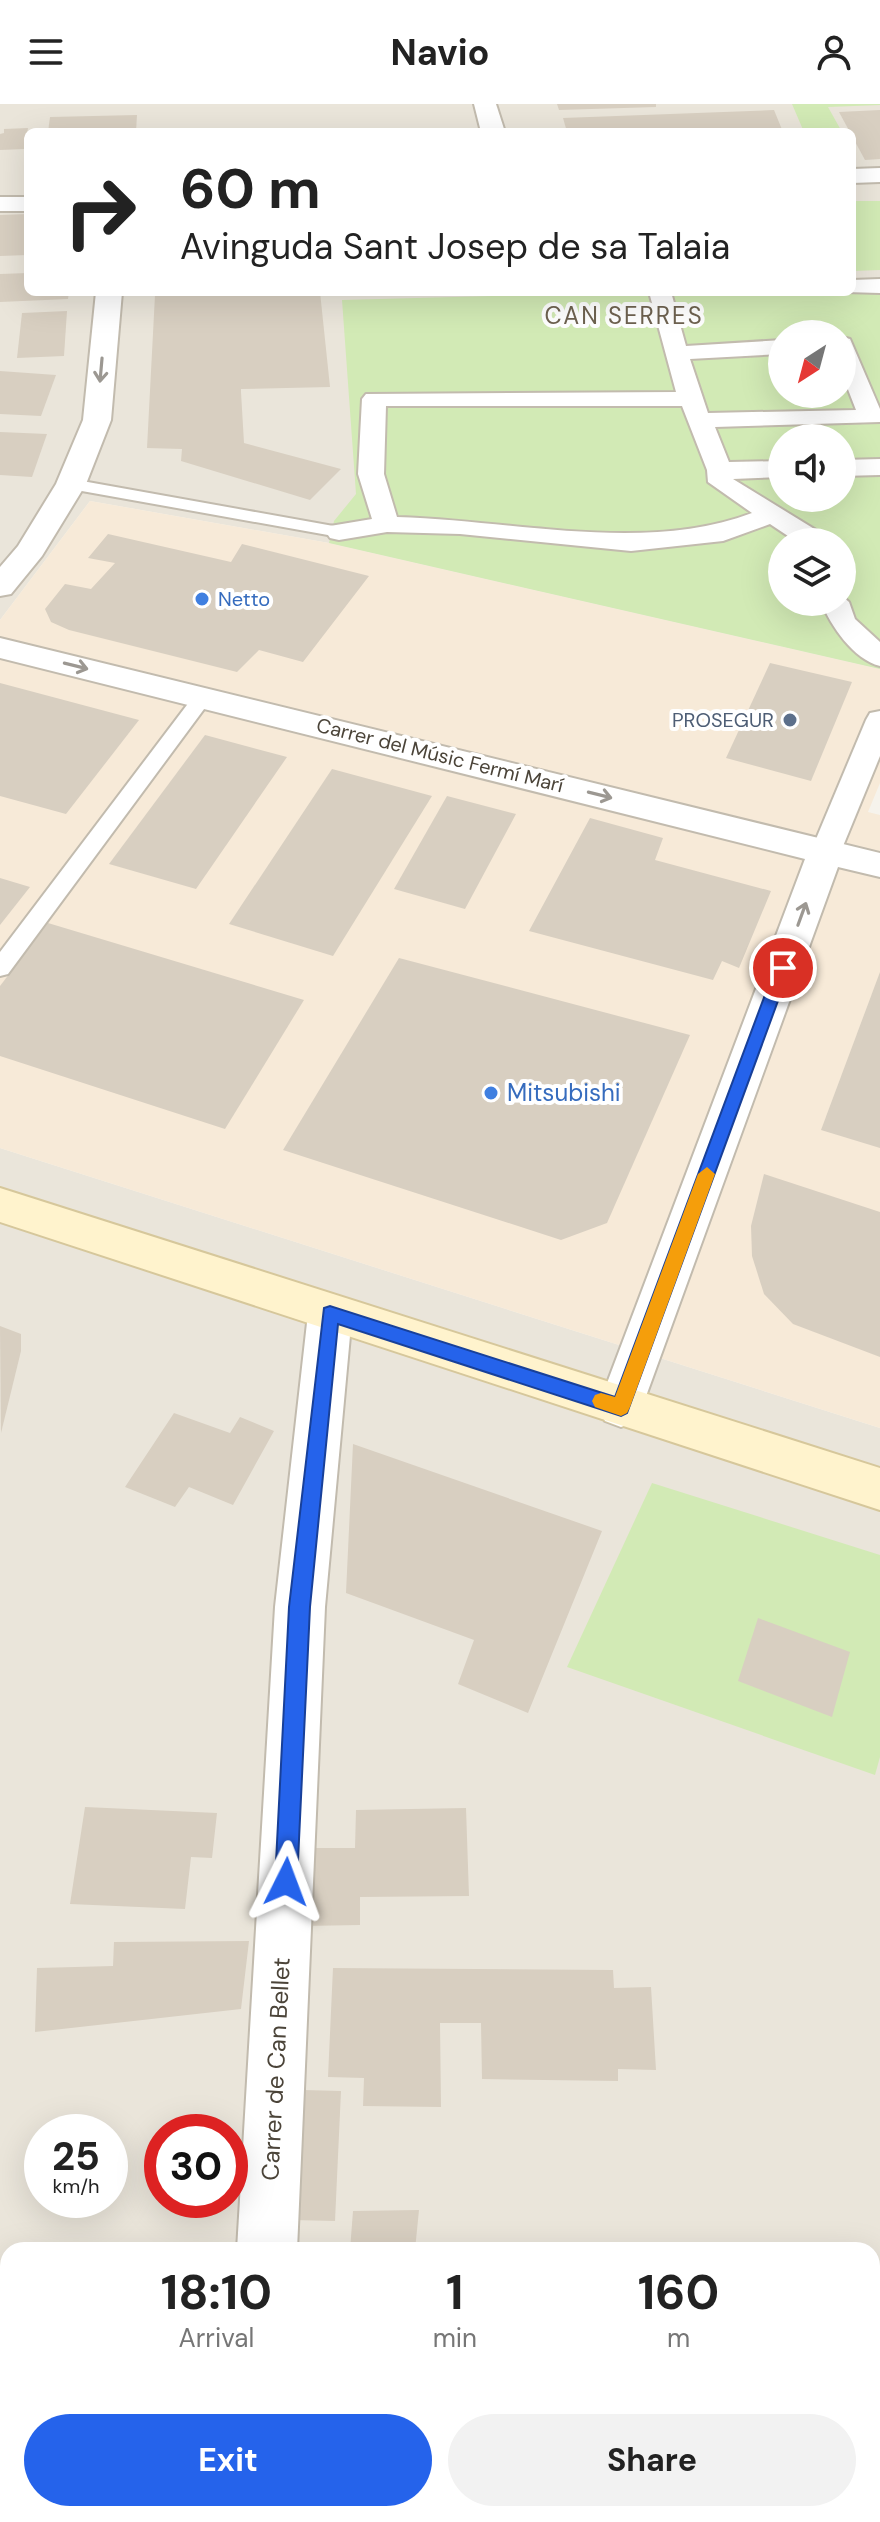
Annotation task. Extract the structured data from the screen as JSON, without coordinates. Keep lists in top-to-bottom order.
{
  "streets": {
    "street": ["Carrer del Músic Fermí Marí", "Carrer de Can Bellet"]
  },
  "districts": ["CAN SERRES"],
  "places": ["Netto", "PROSEGUR", "Mitsubishi"],
  "north": "bottom left",
  "page": {
    "header": "Navio",
    "turn": ["60 m", "Avinguda Sant Josep de sa Talaia"],
    "speed": "25 km/h",
    "limit": "30",
    "eta": [
      "18:10",
      "Arrival",
      "1",
      "min",
      "160",
      "m"
    ],
    "buttons": ["Exit", "Share"]
  }
}
